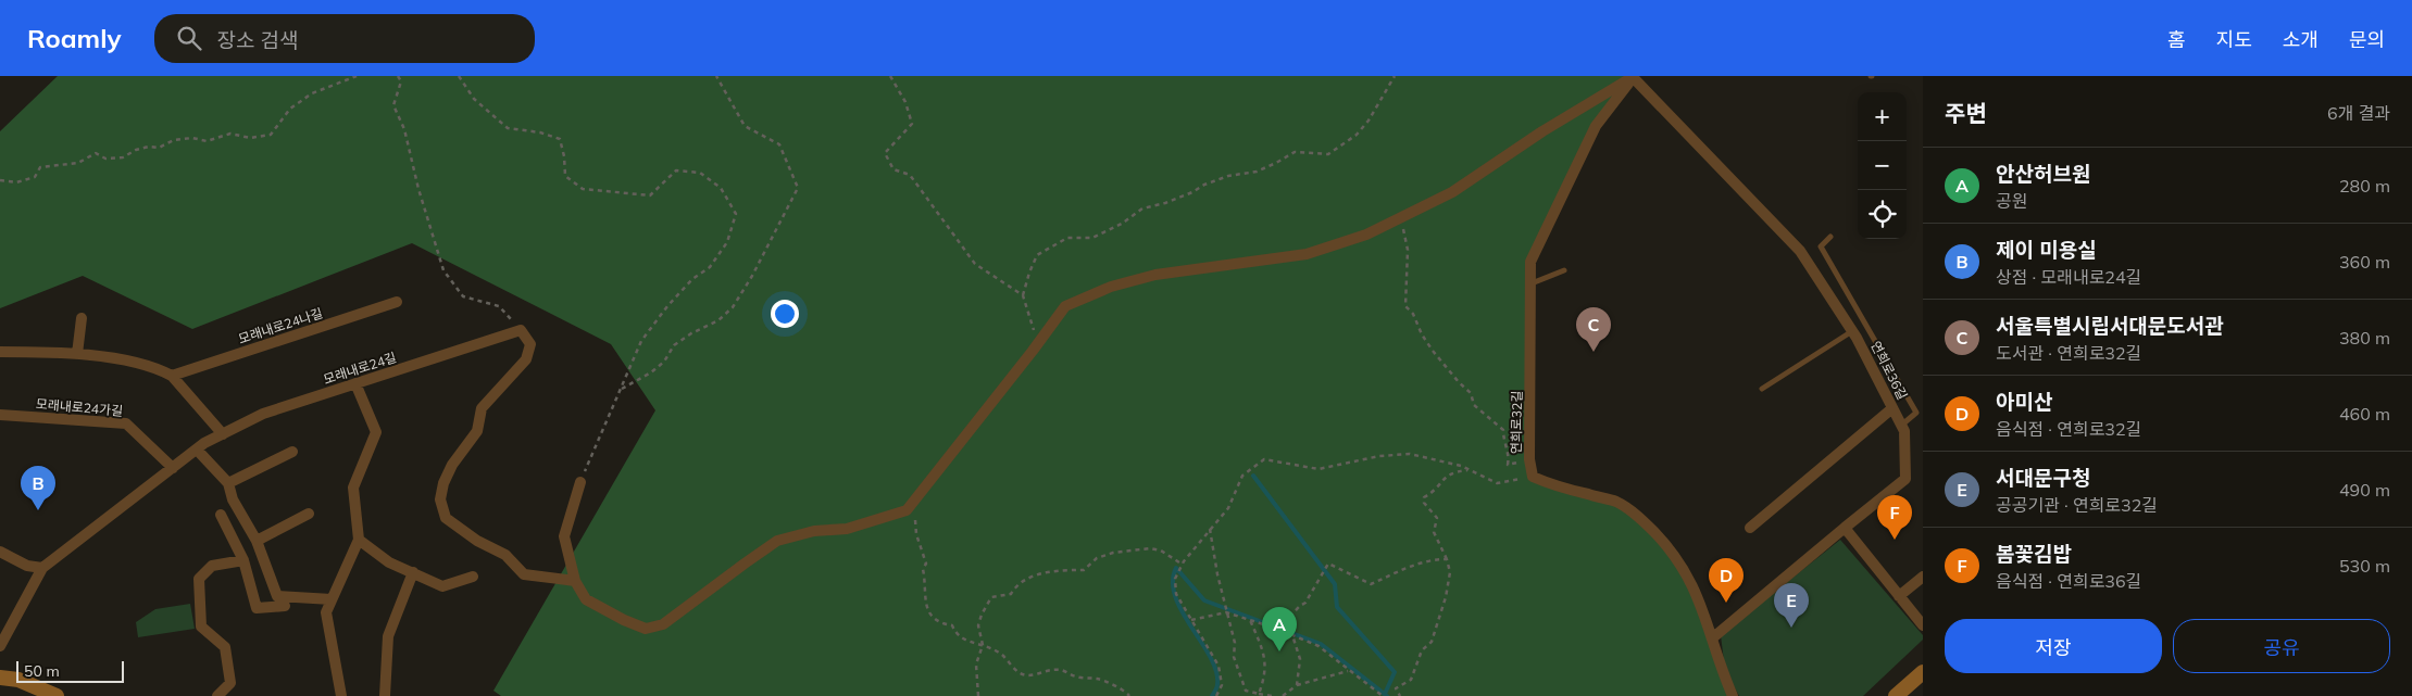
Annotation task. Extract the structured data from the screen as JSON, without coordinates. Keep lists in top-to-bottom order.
{
  "streets": {
    "street": [
      "모래내로24나길",
      "모래내로24길",
      "연희로36길",
      "모래내로24가길",
      "연희로32길"
    ]
  },
  "crossings": [
    ["모래내로24길", "모래내로24가길"],
    ["연희로36길", "연희로32길"]
  ],
  "scale_bar": "50 m",
  "page": {
    "header": "Roamly",
    "search": "장소 검색",
    "nav": [
      "홈",
      "지도",
      "소개",
      "문의"
    ],
    "heading": ["주변", "6개 결과"],
    "map_buttons": ["+", "−"],
    "list": [
      {
        "mark": "A",
        "name": "안산허브원",
        "note": "공원",
        "value": "280 m"
      },
      {
        "mark": "B",
        "name": "제이 미용실",
        "note": "상점 · 모래내로24길",
        "value": "360 m"
      },
      {
        "mark": "C",
        "name": "서울특별시립서대문도서관",
        "note": "도서관 · 연희로32길",
        "value": "380 m"
      },
      {
        "mark": "D",
        "name": "아미산",
        "note": "음식점 · 연희로32길",
        "value": "460 m"
      },
      {
        "mark": "E",
        "name": "서대문구청",
        "note": "공공기관 · 연희로32길",
        "value": "490 m"
      },
      {
        "mark": "F",
        "name": "봄꽃김밥",
        "note": "음식점 · 연희로36길",
        "value": "530 m"
      }
    ],
    "pins": [
      "C",
      "B",
      "F",
      "D",
      "E",
      "A"
    ],
    "buttons": ["저장", "공유"],
    "scale": "50 m"
  }
}
